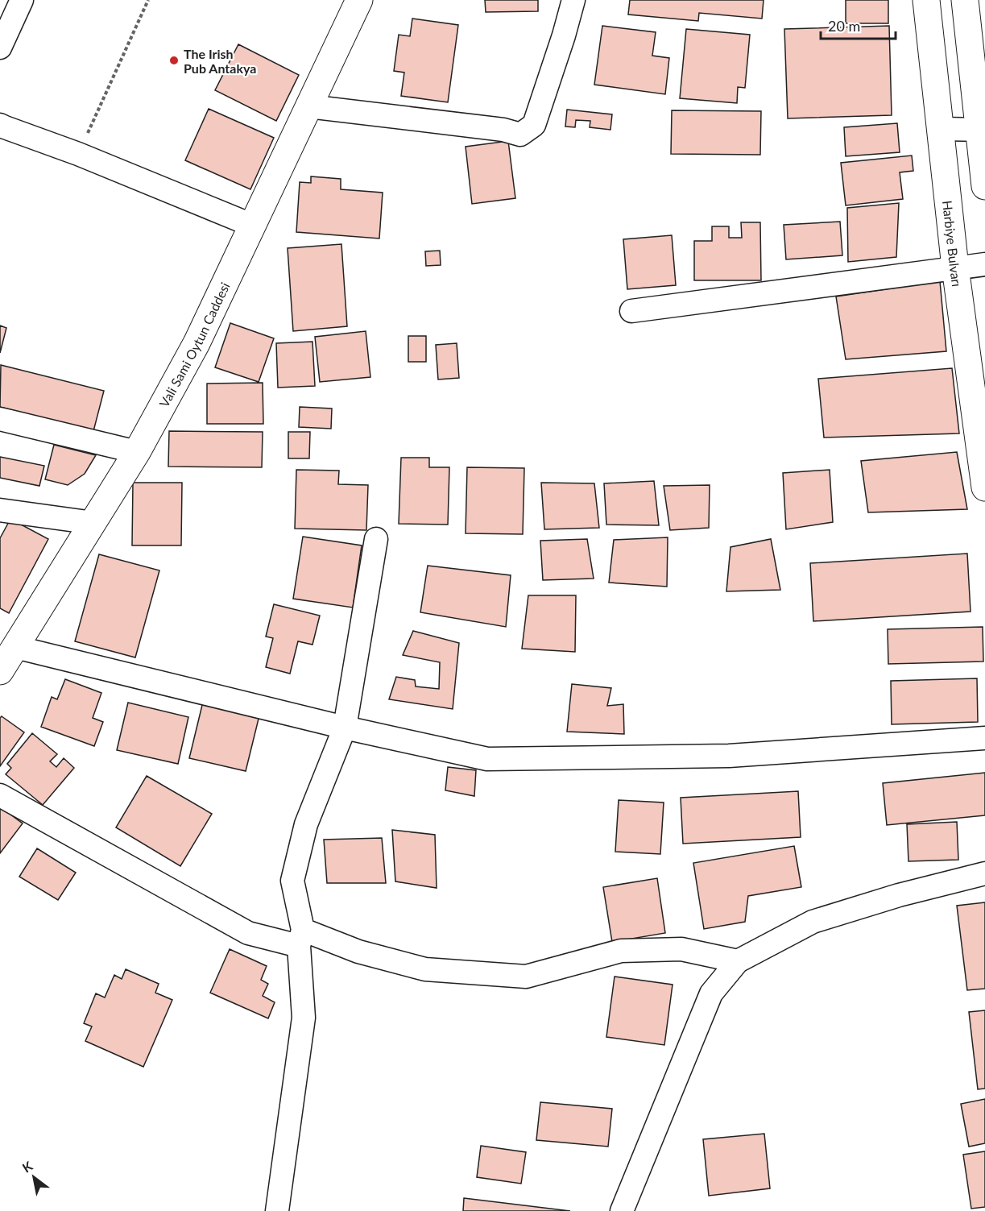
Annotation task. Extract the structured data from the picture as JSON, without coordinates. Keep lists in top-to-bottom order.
{
  "streets": {
    "street": ["Harbiye Bulvarı", "Vali Sami Oytun Caddesi"]
  },
  "places": ["The Irish Pub Antakya"],
  "scale_bar": "20 m",
  "north": "top left"
}
